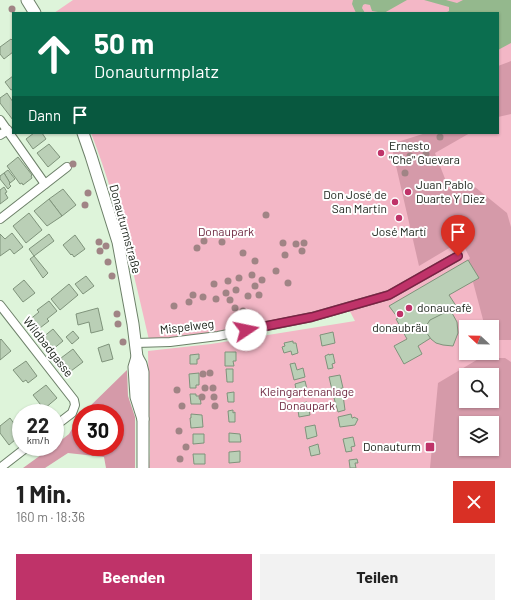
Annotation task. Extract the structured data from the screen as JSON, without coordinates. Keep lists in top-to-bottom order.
{
  "streets": {
    "main road": ["Donauturmstraße"],
    "street": ["Mispelweg", "Wildbadgasse"]
  },
  "crossings": [
    ["Donauturmstraße", "Mispelweg"]
  ],
  "parks": ["Donaupark", "Kleingartenanlage Donaupark"],
  "places": {
    "other": [
      "Ernesto \"Che\" Guevara",
      "Juan Pablo Duarte Y Diez",
      "Don José de San Martin",
      "José Martí",
      "donaucafè",
      "donaubräu"
    ],
    "transit": ["Donauturm"]
  },
  "north": "left",
  "page": {
    "turn": ["50 m", "Donauturmplatz"],
    "then": "Dann",
    "speed": "22 km/h",
    "limit": "30",
    "heading": ["1 Min.", "160 m · 18:36"],
    "buttons": ["Beenden", "Teilen"]
  }
}
